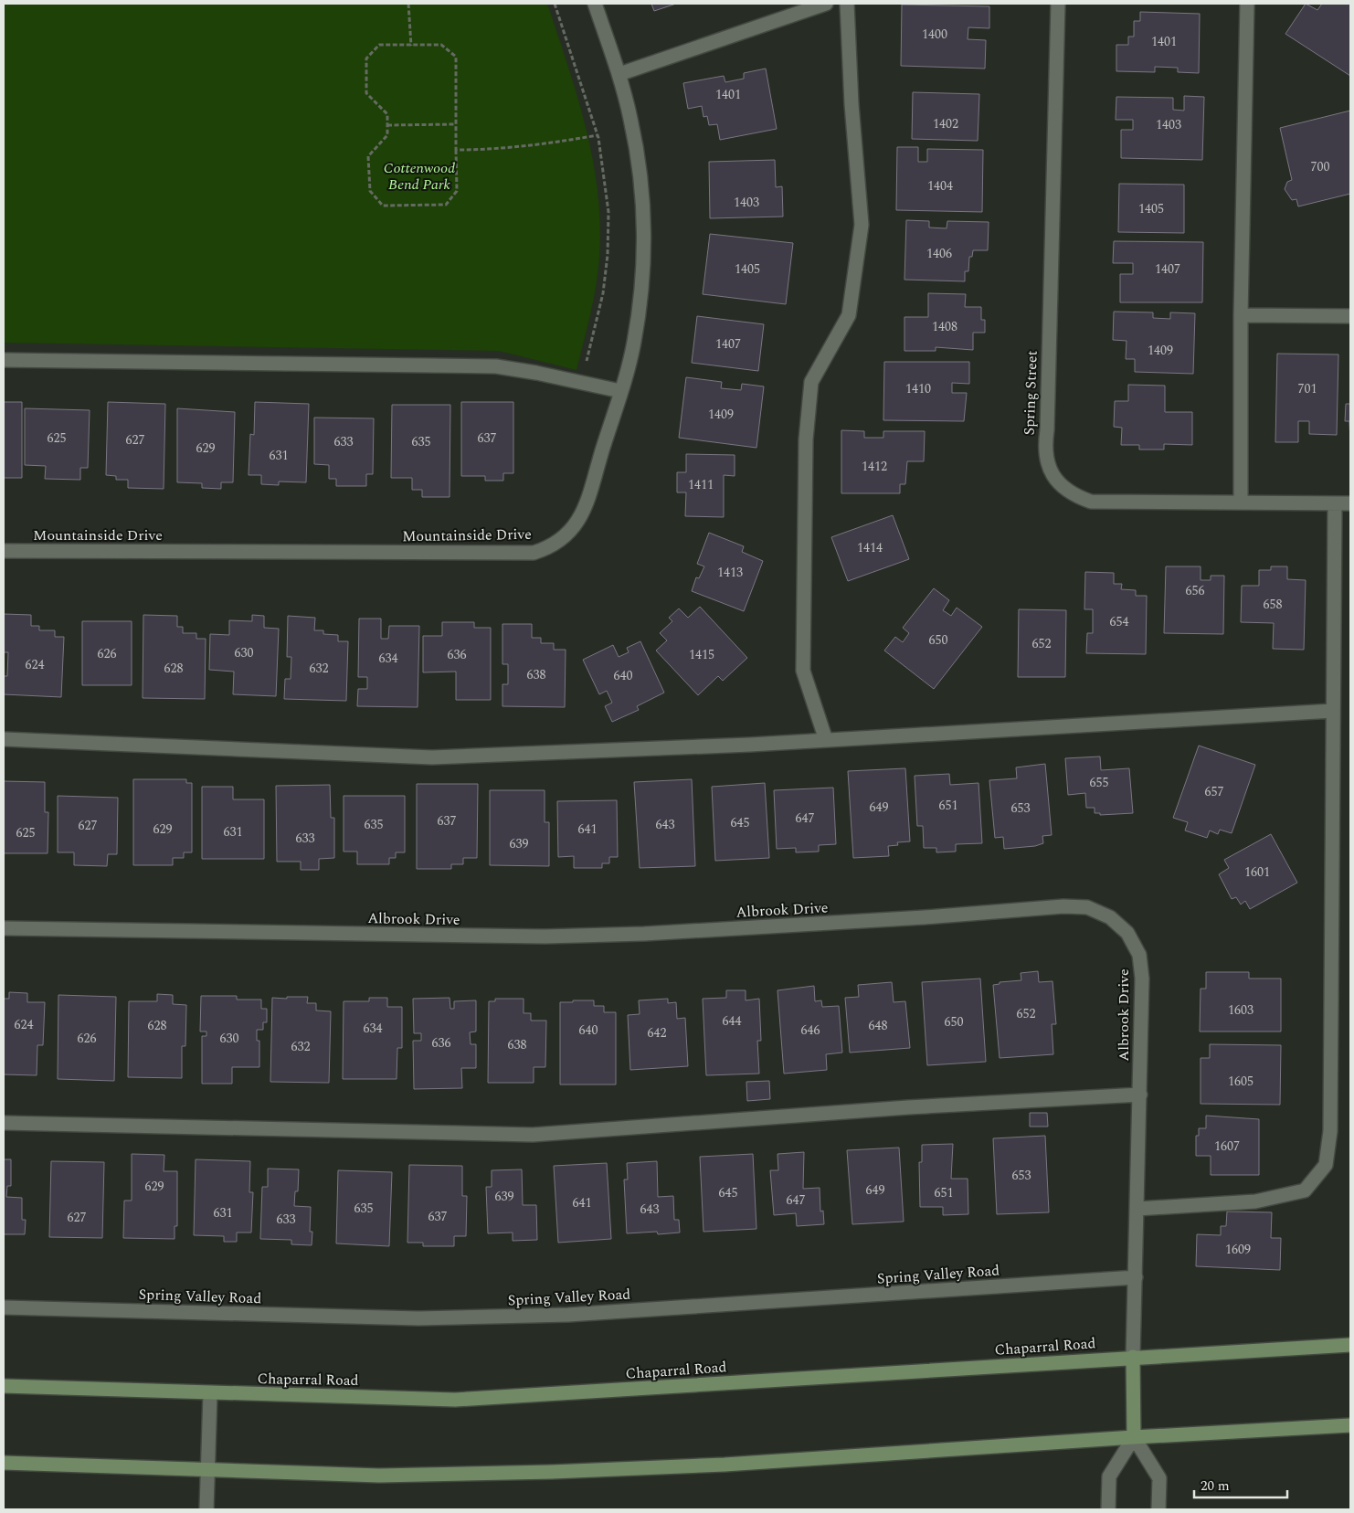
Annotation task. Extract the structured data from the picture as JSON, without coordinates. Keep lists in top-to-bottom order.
{
  "streets": {
    "main road": ["Chaparral Road"],
    "street": [
      "Spring Street",
      "Mountainside Drive",
      "Albrook Drive",
      "Spring Valley Road"
    ]
  },
  "crossings": [
    ["Albrook Drive", "Spring Valley Road"],
    ["Albrook Drive", "Chaparral Road"]
  ],
  "parks": ["Cottenwood Bend Park"],
  "house_numbers": [
    "1400",
    "1401",
    "1401",
    "1402",
    "1403",
    "700",
    "1404",
    "1403",
    "1405",
    "1406",
    "1405",
    "1407",
    "1408",
    "1407",
    "1409",
    "1410",
    "701",
    "1409",
    "625",
    "637",
    "627",
    "633",
    "635",
    "629",
    "631",
    "1412",
    "1411",
    "1414",
    "1413",
    "656",
    "658",
    "654",
    "650",
    "652",
    "630",
    "626",
    "636",
    "1415",
    "634",
    "624",
    "628",
    "632",
    "638",
    "640",
    "655",
    "657",
    "651",
    "649",
    "653",
    "647",
    "637",
    "645",
    "635",
    "643",
    "627",
    "629",
    "641",
    "631",
    "625",
    "633",
    "639",
    "1601",
    "1603",
    "652",
    "644",
    "650",
    "624",
    "628",
    "648",
    "634",
    "640",
    "646",
    "642",
    "626",
    "630",
    "636",
    "638",
    "632",
    "1605",
    "1607",
    "653",
    "629",
    "649",
    "645",
    "651",
    "639",
    "647",
    "641",
    "635",
    "643",
    "631",
    "637",
    "627",
    "633",
    "1609"
  ],
  "scale_bar": "20 m"
}
